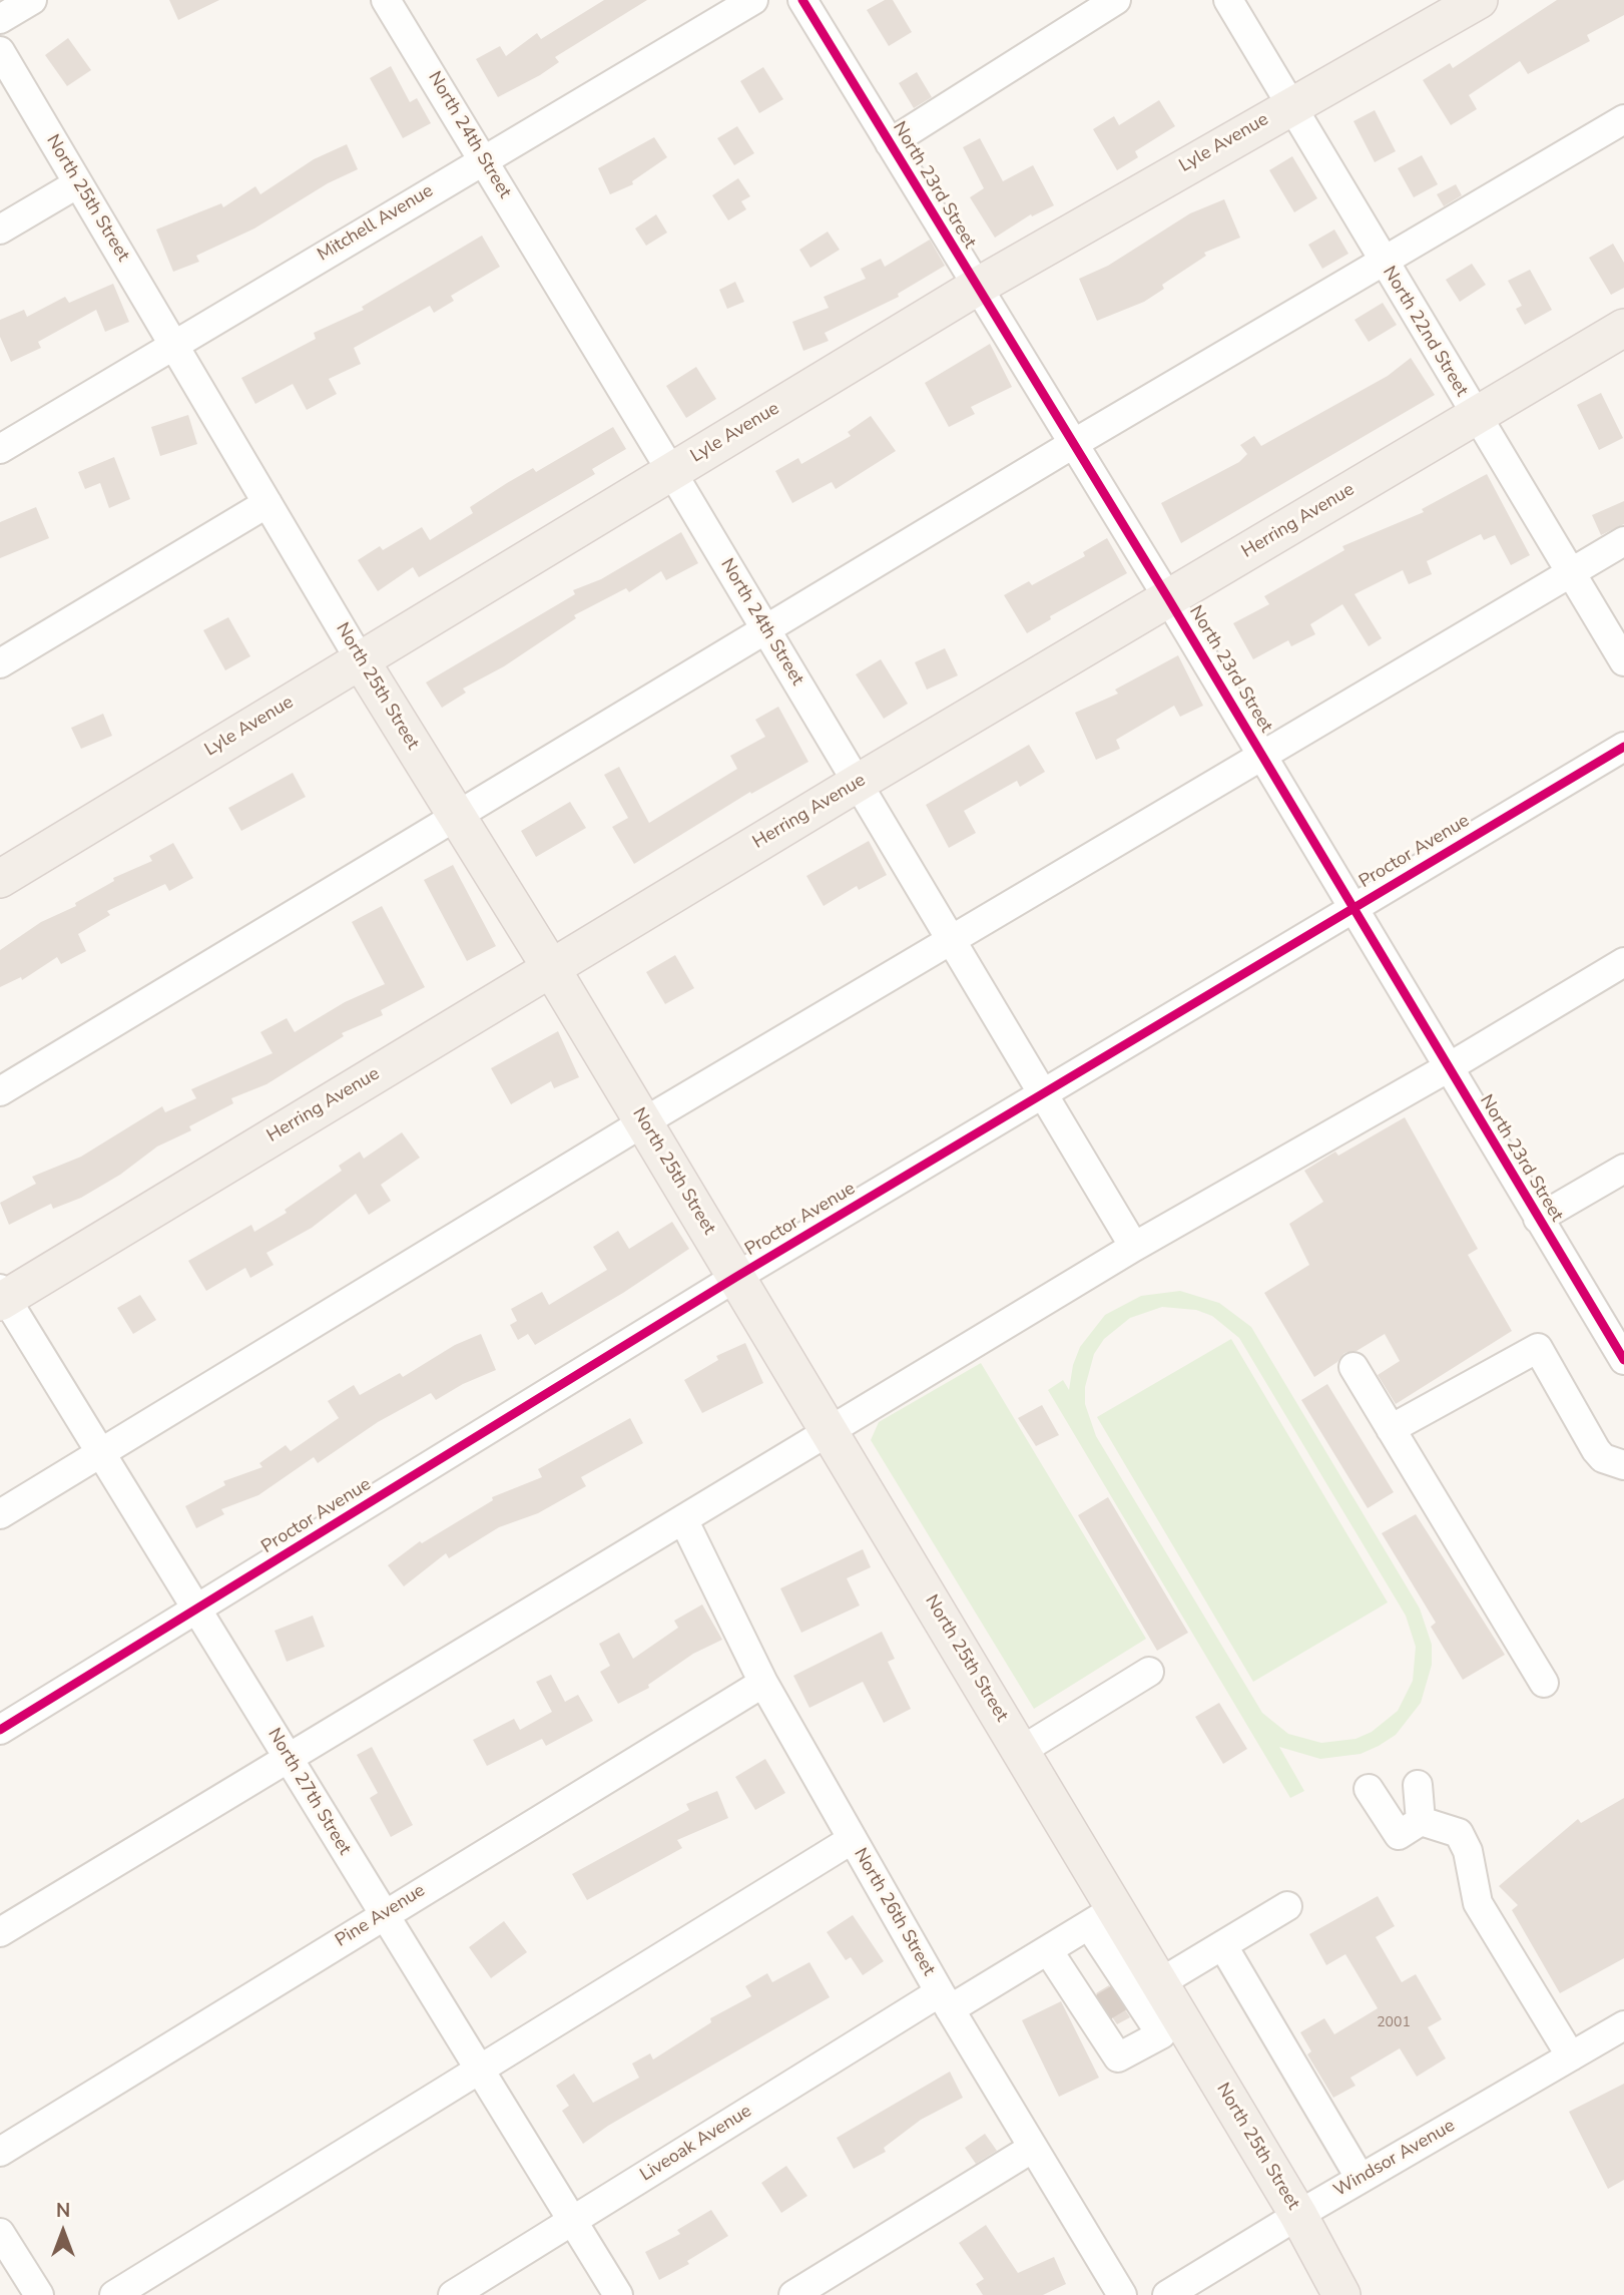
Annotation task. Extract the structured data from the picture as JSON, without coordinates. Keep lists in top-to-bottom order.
{
  "streets": {
    "main road": ["Lyle Avenue", "North 25th Street", "Herring Avenue"],
    "street": [
      "North 24th Street",
      "North 23rd Street",
      "Mitchell Avenue",
      "North 22nd Street",
      "Proctor Avenue",
      "North 27th Street",
      "North 26th Street",
      "Pine Avenue",
      "Liveoak Avenue",
      "Windsor Avenue"
    ]
  },
  "crossings": [
    ["North 24th Street", "Lyle Avenue"],
    ["North 24th Street", "Mitchell Avenue"],
    ["North 24th Street", "Herring Avenue"],
    ["North 24th Street", "Proctor Avenue"],
    ["Lyle Avenue", "North 23rd Street"],
    ["Lyle Avenue", "North 25th Street"],
    ["Lyle Avenue", "North 22nd Street"],
    ["North 23rd Street", "Herring Avenue"],
    ["North 23rd Street", "Proctor Avenue"],
    ["North 25th Street", "Mitchell Avenue"],
    ["North 25th Street", "Herring Avenue"],
    ["North 25th Street", "Proctor Avenue"],
    ["North 25th Street", "Liveoak Avenue"],
    ["North 25th Street", "Windsor Avenue"],
    ["North 22nd Street", "Herring Avenue"],
    ["Herring Avenue", "North 27th Street"],
    ["Proctor Avenue", "North 27th Street"],
    ["North 27th Street", "Pine Avenue"],
    ["North 27th Street", "Liveoak Avenue"],
    ["North 26th Street", "Pine Avenue"],
    ["North 26th Street", "Liveoak Avenue"]
  ],
  "house_numbers": ["2001"],
  "north": "top"
}
